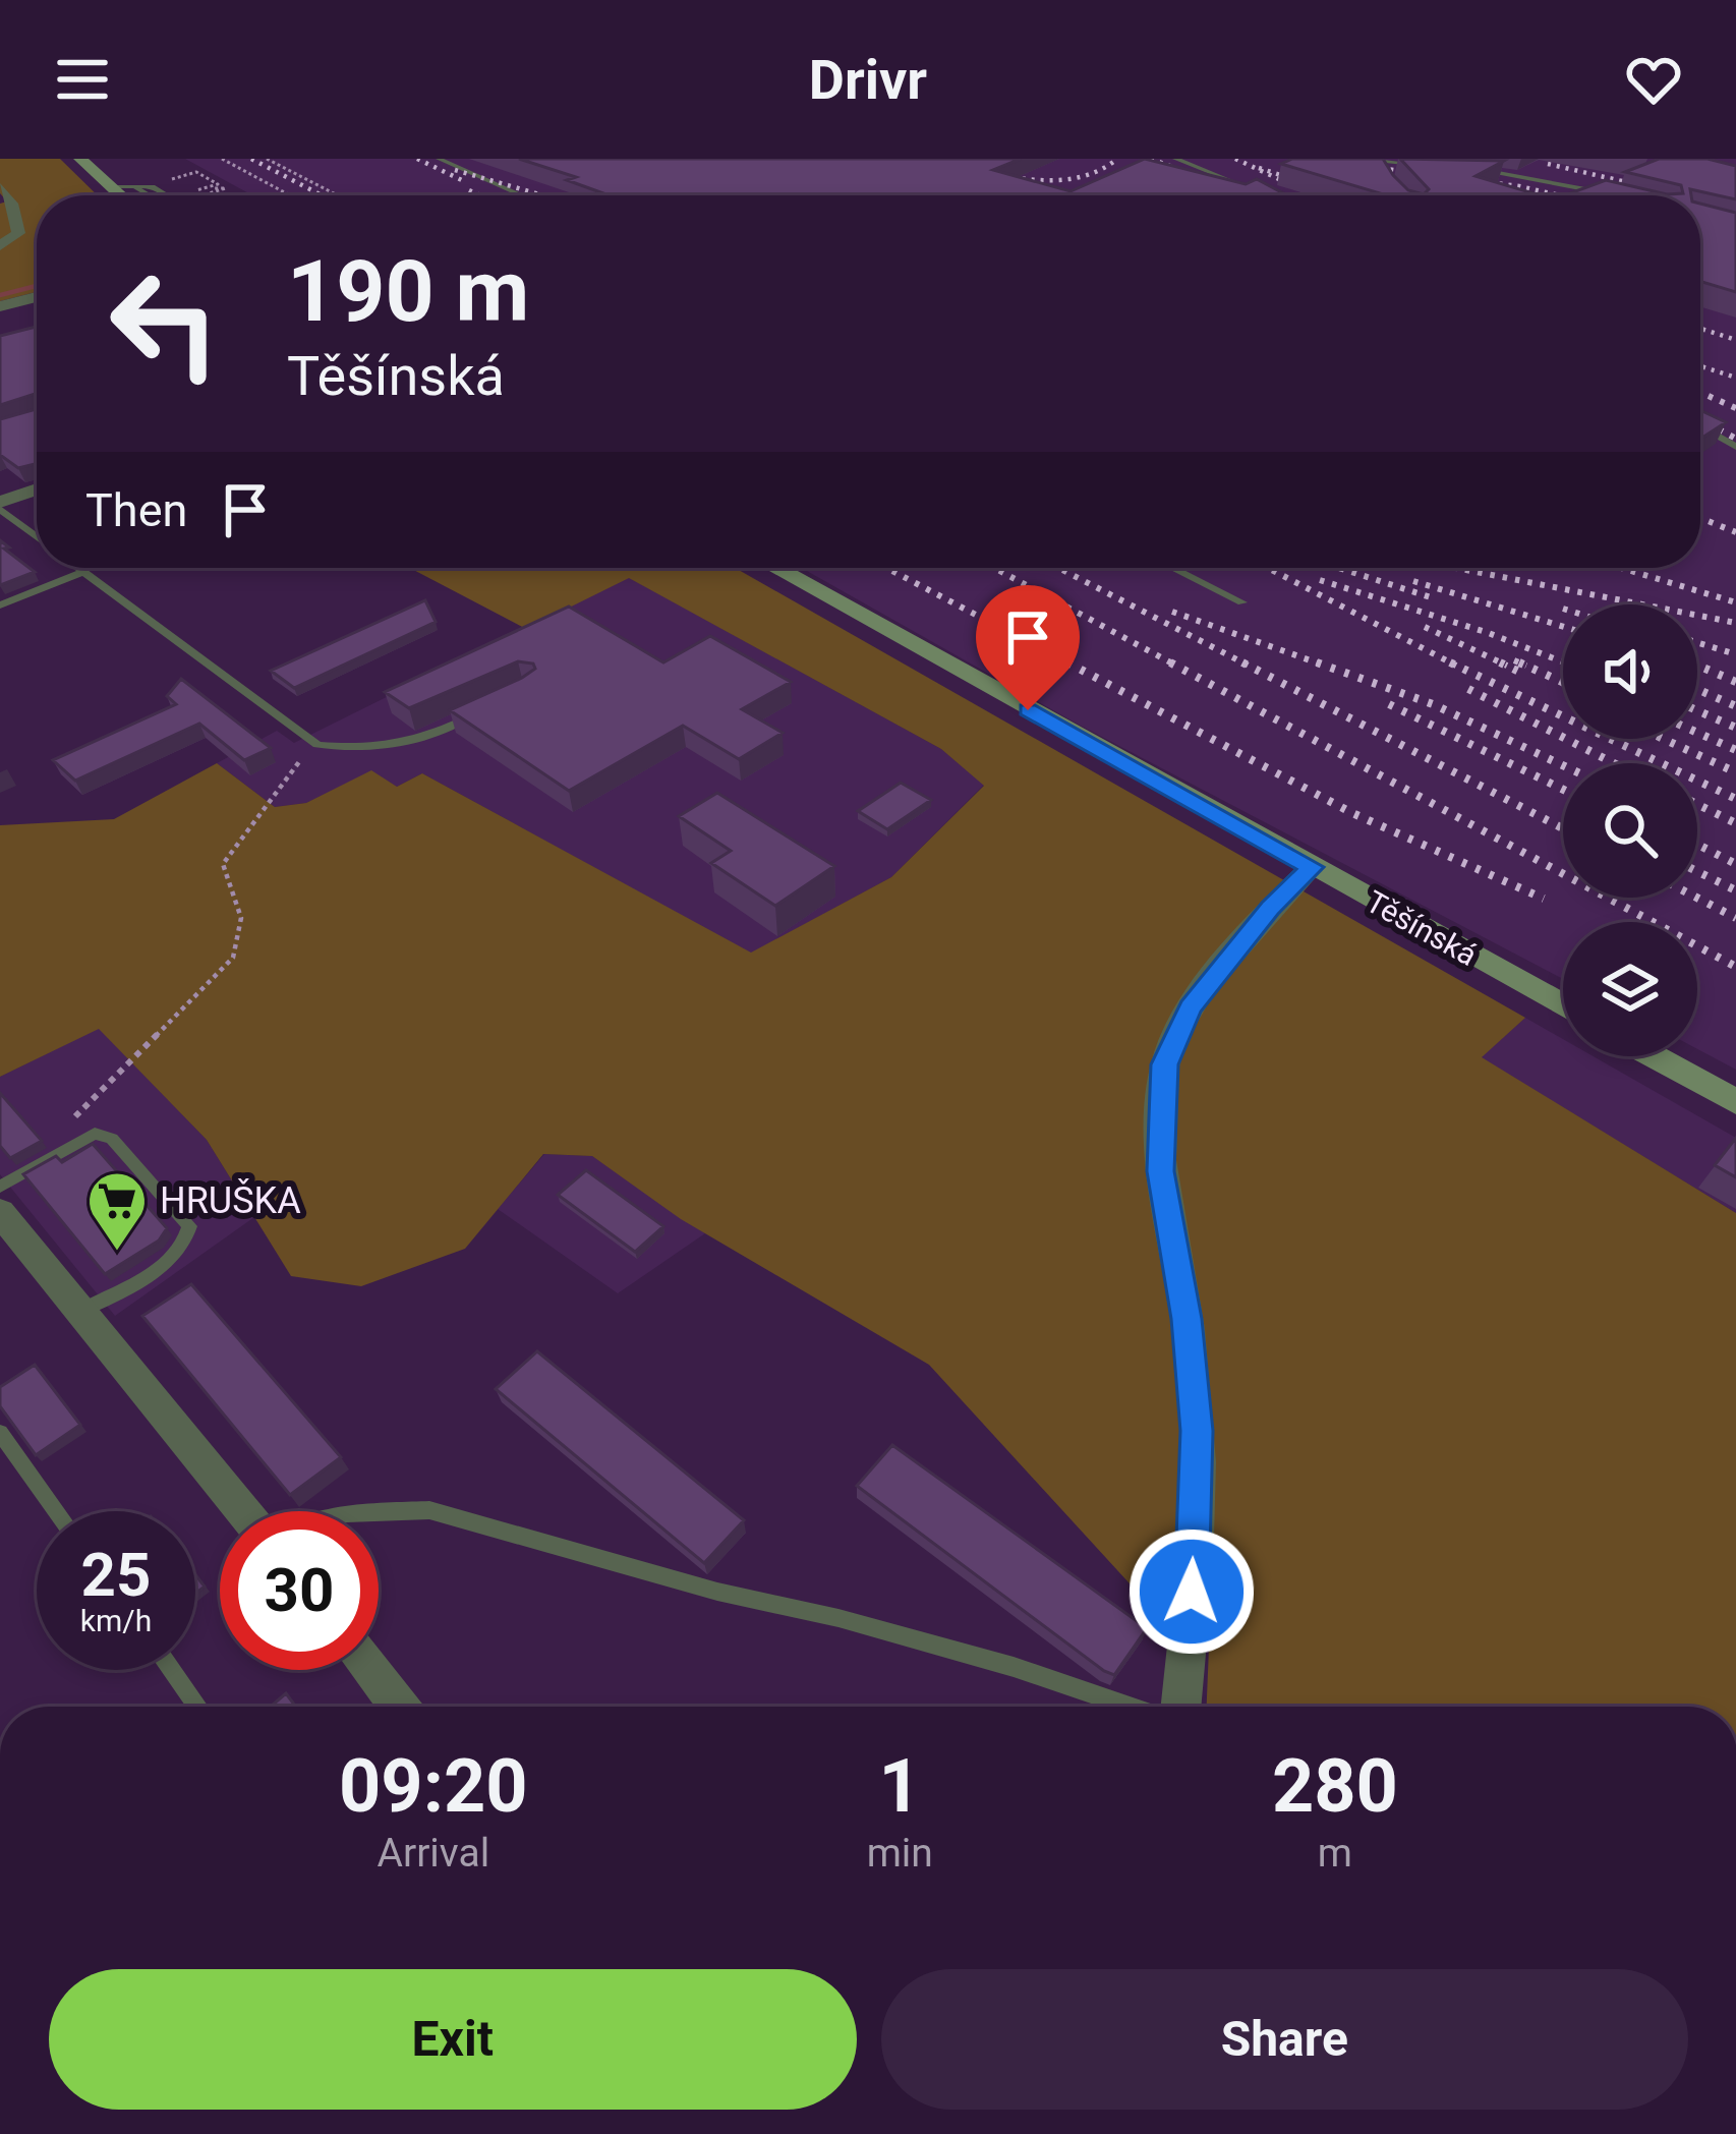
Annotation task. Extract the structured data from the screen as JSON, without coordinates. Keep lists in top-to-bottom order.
{
  "streets": {
    "main road": ["Těšínská"]
  },
  "places": {
    "supermarket": ["HRUŠKA"]
  },
  "page": {
    "header": "Drivr",
    "turn": ["190 m", "Těšínská"],
    "then": "Then",
    "speed": "25 km/h",
    "limit": "30",
    "eta": [
      "09:20",
      "Arrival",
      "1",
      "min",
      "280",
      "m"
    ],
    "buttons": ["Exit", "Share"]
  }
}
